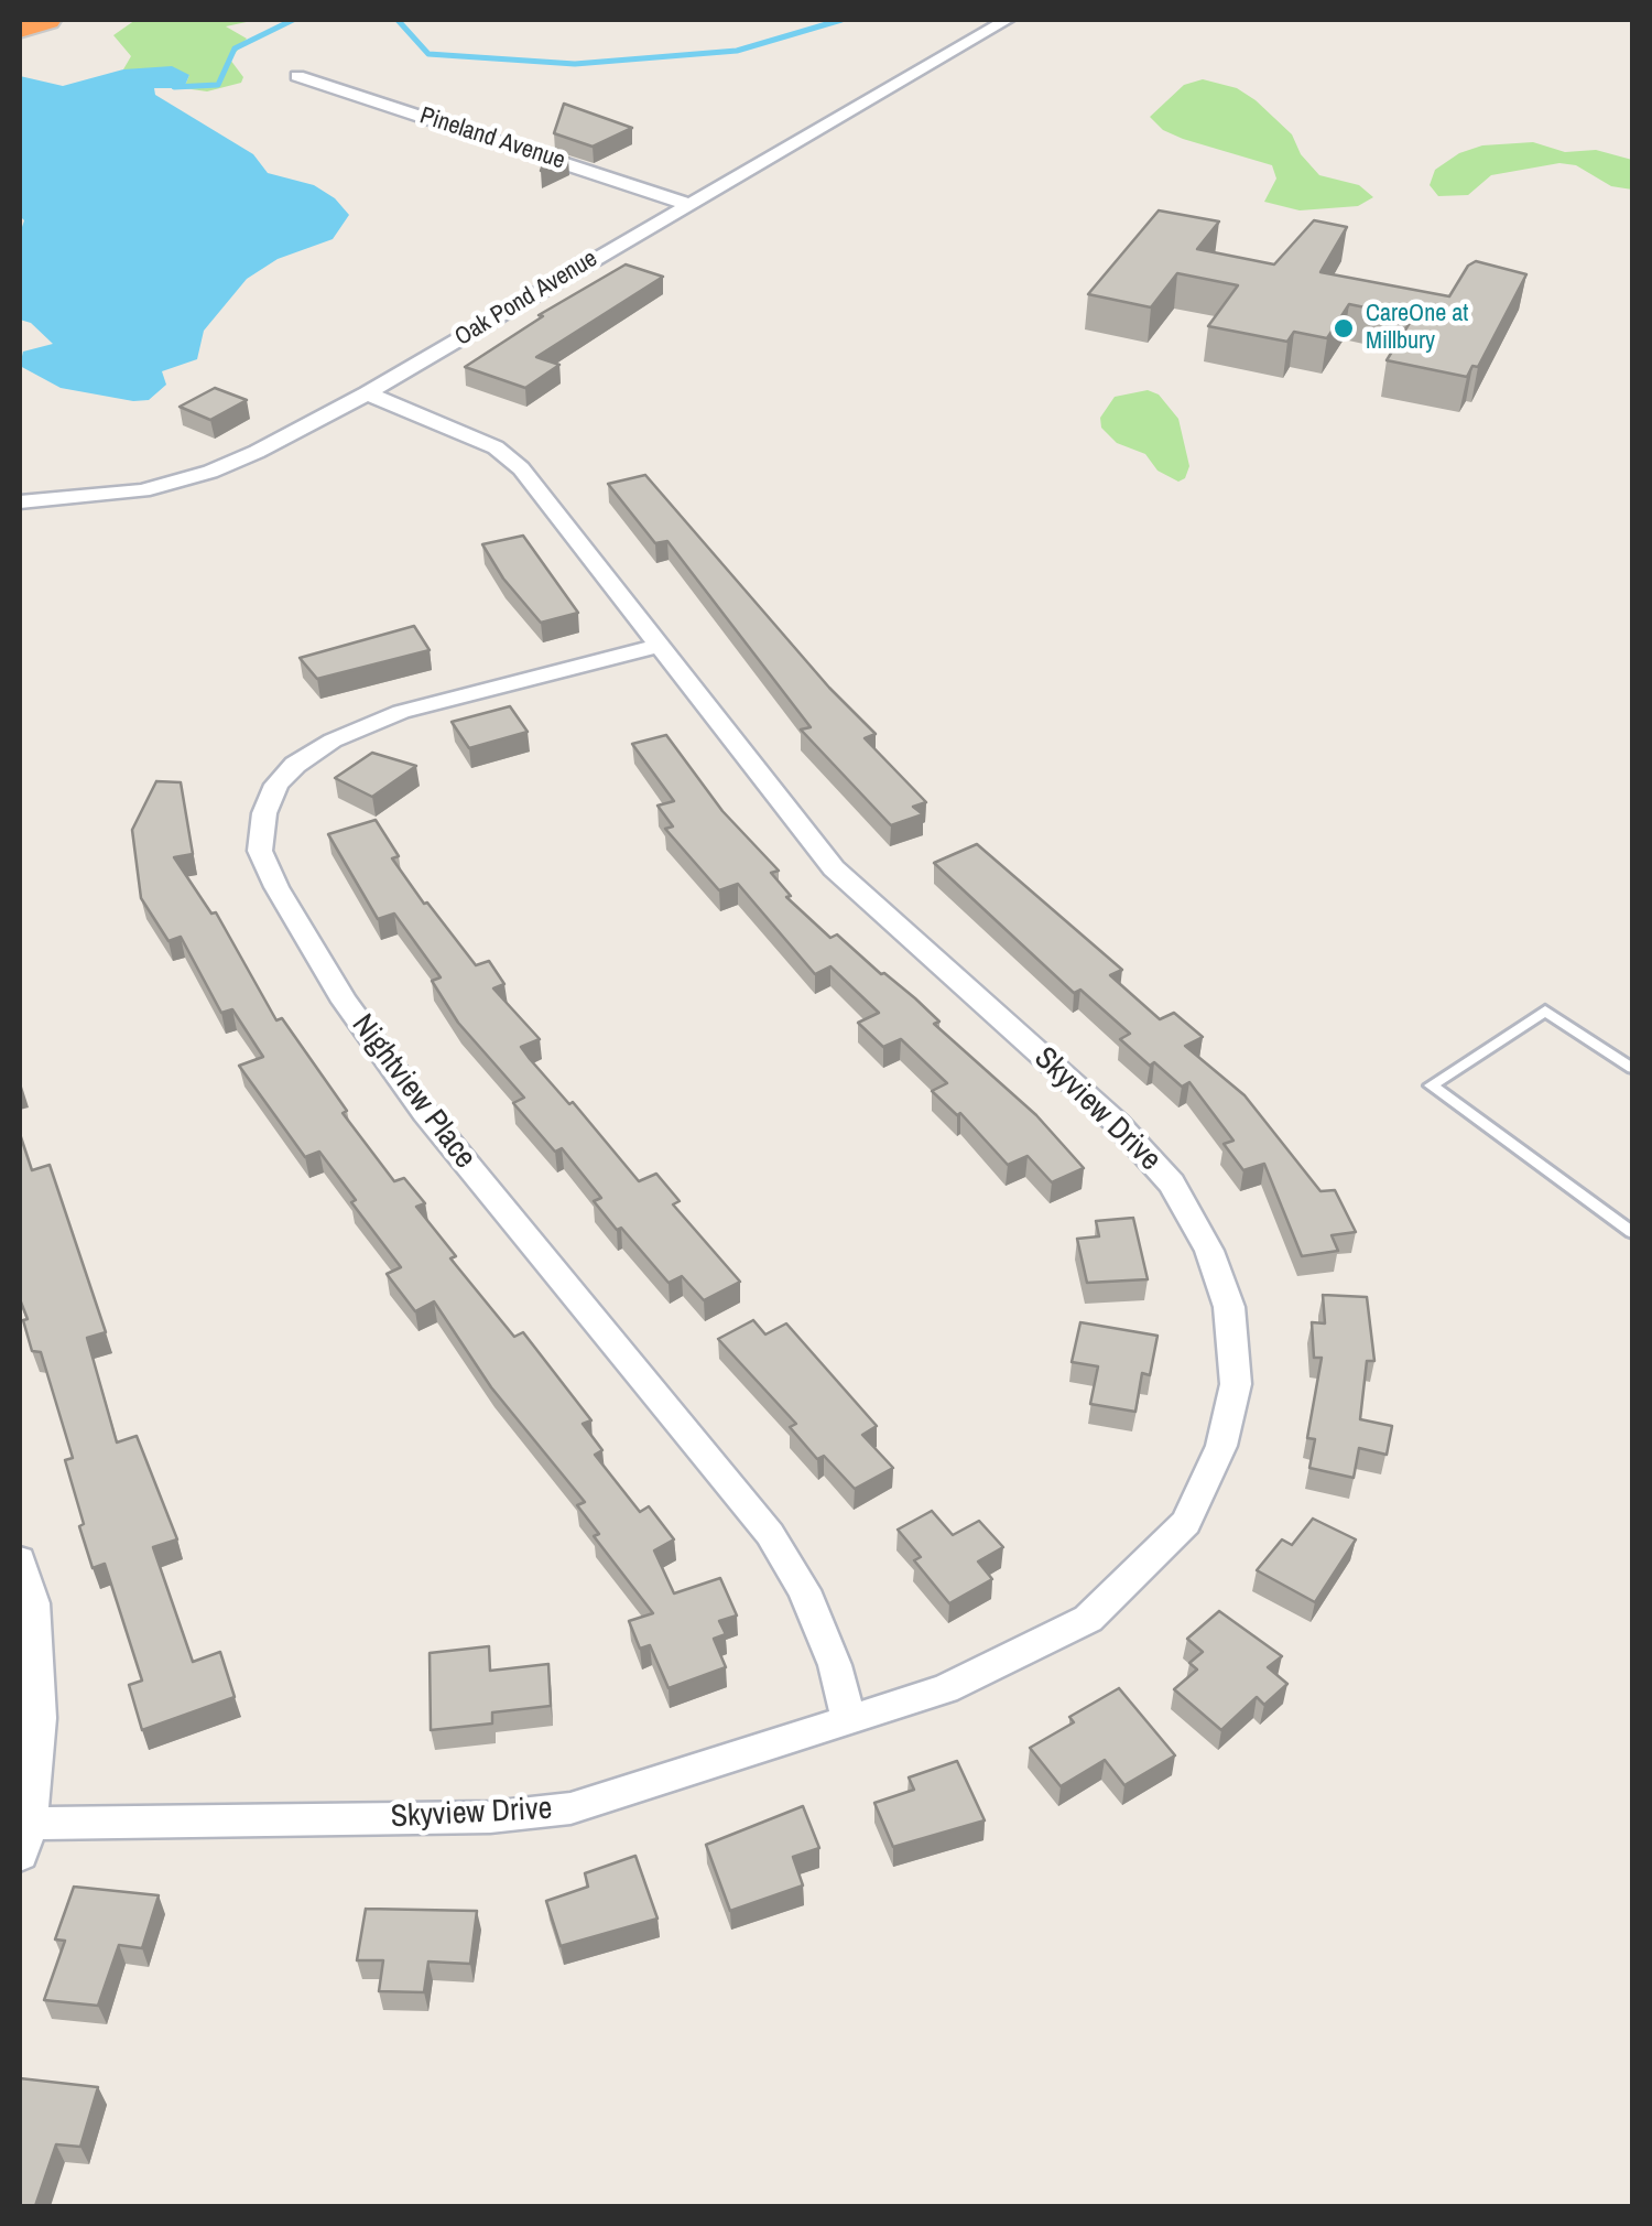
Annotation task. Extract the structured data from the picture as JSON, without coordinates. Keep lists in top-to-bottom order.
{
  "streets": {
    "street": [
      "Pineland Avenue",
      "Oak Pond Avenue",
      "Nightview Place",
      "Skyview Drive"
    ]
  },
  "crossings": [
    ["Pineland Avenue", "Oak Pond Avenue"],
    ["Oak Pond Avenue", "Skyview Drive"],
    ["Nightview Place", "Skyview Drive"]
  ],
  "places": ["CareOne at Millbury"]
}
